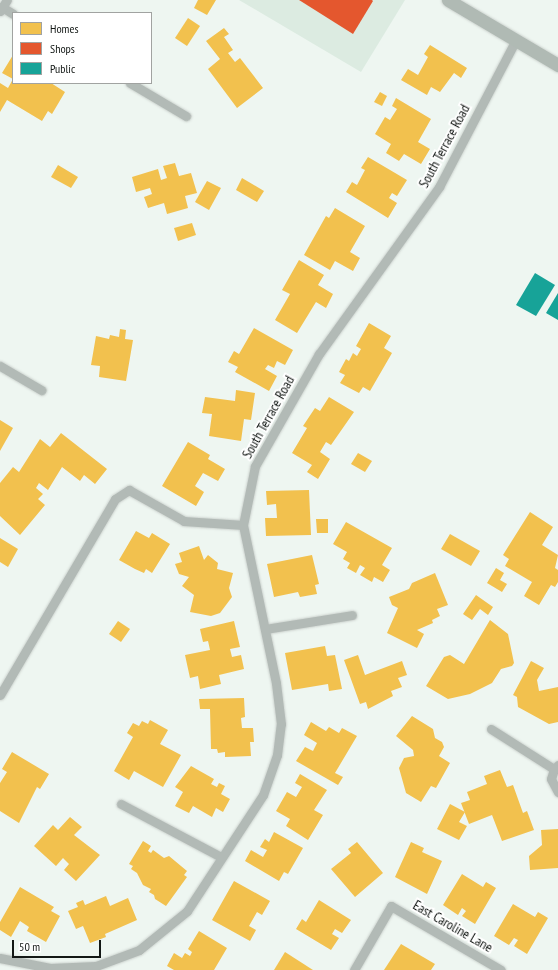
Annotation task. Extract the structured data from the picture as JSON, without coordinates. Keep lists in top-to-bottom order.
{
  "streets": {
    "street": ["South Terrace Road", "East Caroline Lane"]
  },
  "legend": ["Homes", "Shops", "Public"],
  "scale_bar": "50 m"
}
